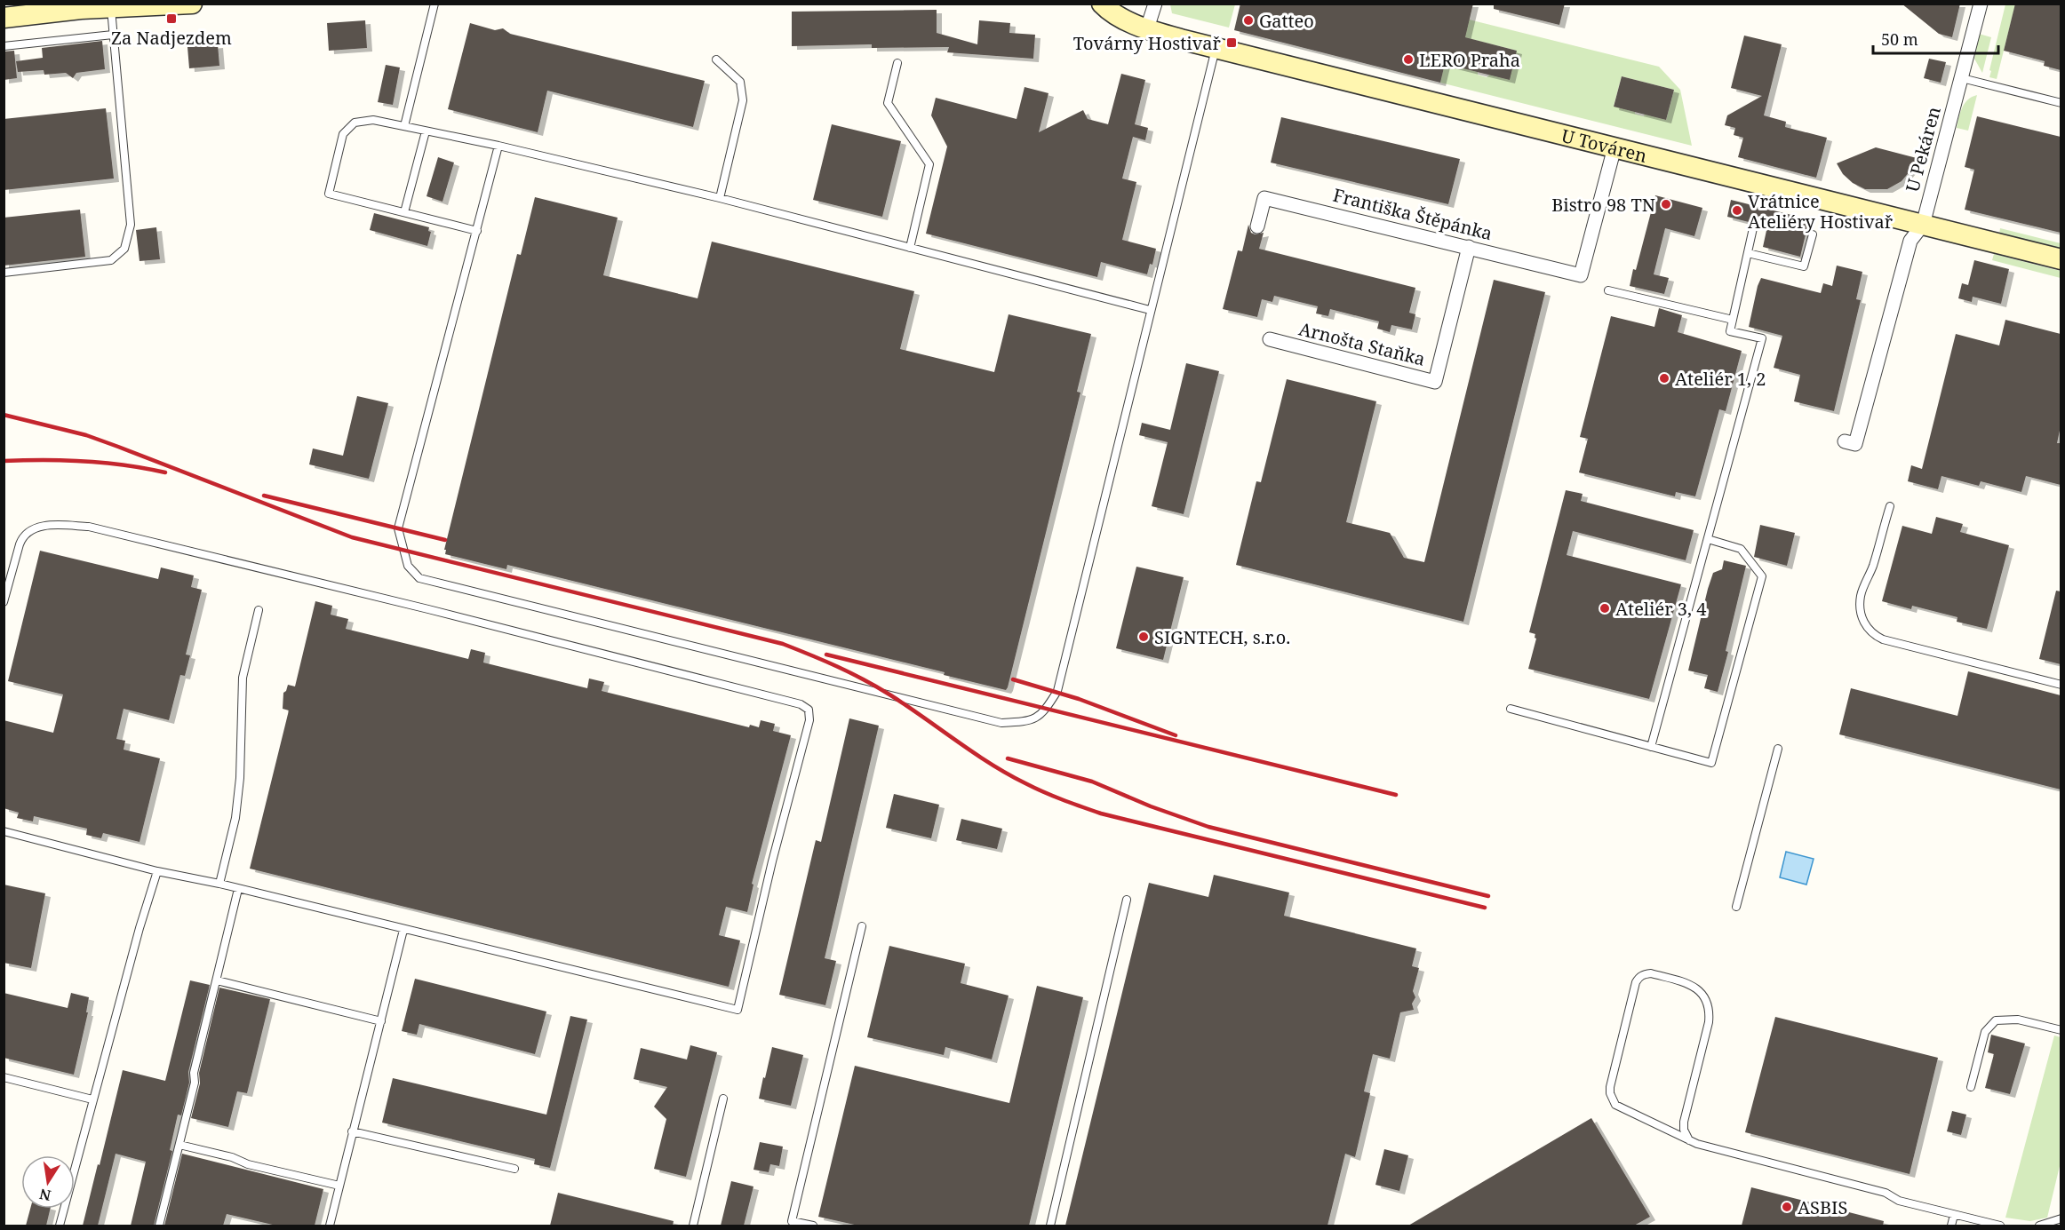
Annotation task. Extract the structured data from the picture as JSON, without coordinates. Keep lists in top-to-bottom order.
{
  "streets": {
    "street": [
      "U Továren",
      "U Pekáren",
      "Františka Štěpánka",
      "Arnošta Staňka"
    ]
  },
  "crossings": [
    ["U Továren", "U Pekáren"],
    ["U Továren", "Františka Štěpánka"],
    ["Františka Štěpánka", "Arnošta Staňka"]
  ],
  "places": {
    "transit": ["Za Nadjezdem", "Továrny Hostivař"],
    "other": [
      "Gatteo",
      "LERO Praha",
      "Bistro 98 TN",
      "Vrátnice Ateliéry Hostivař",
      "Ateliér 1, 2",
      "Ateliér 3, 4",
      "SIGNTECH, s.r.o.",
      "ASBIS"
    ]
  },
  "scale_bar": "50 m",
  "north": "bottom"
}
